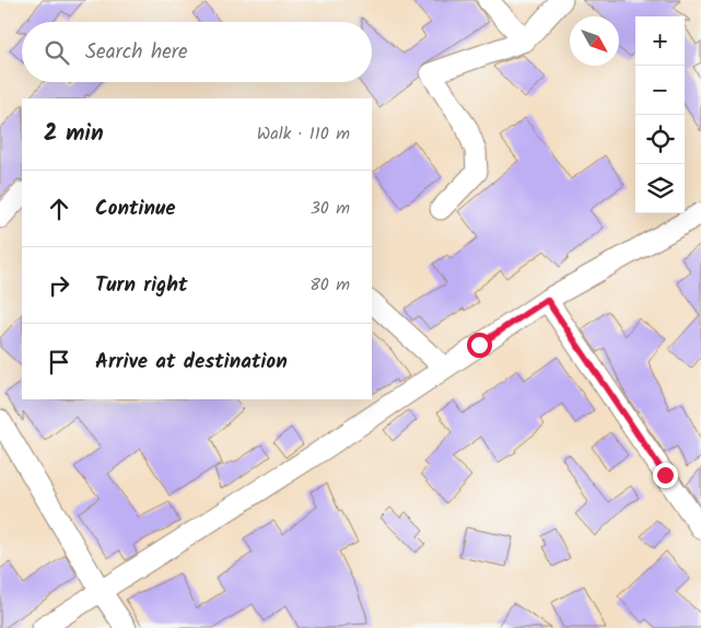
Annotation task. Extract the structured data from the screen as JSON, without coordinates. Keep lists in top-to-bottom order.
{
  "north": "bottom right",
  "page": {
    "map_buttons": ["+", "−"],
    "search": "Search here",
    "heading": ["2 min", "Walk · 110 m"],
    "list": [
      ["Continue", "30 m"],
      ["Turn right", "80 m"],
      "Arrive at destination"
    ]
  }
}
